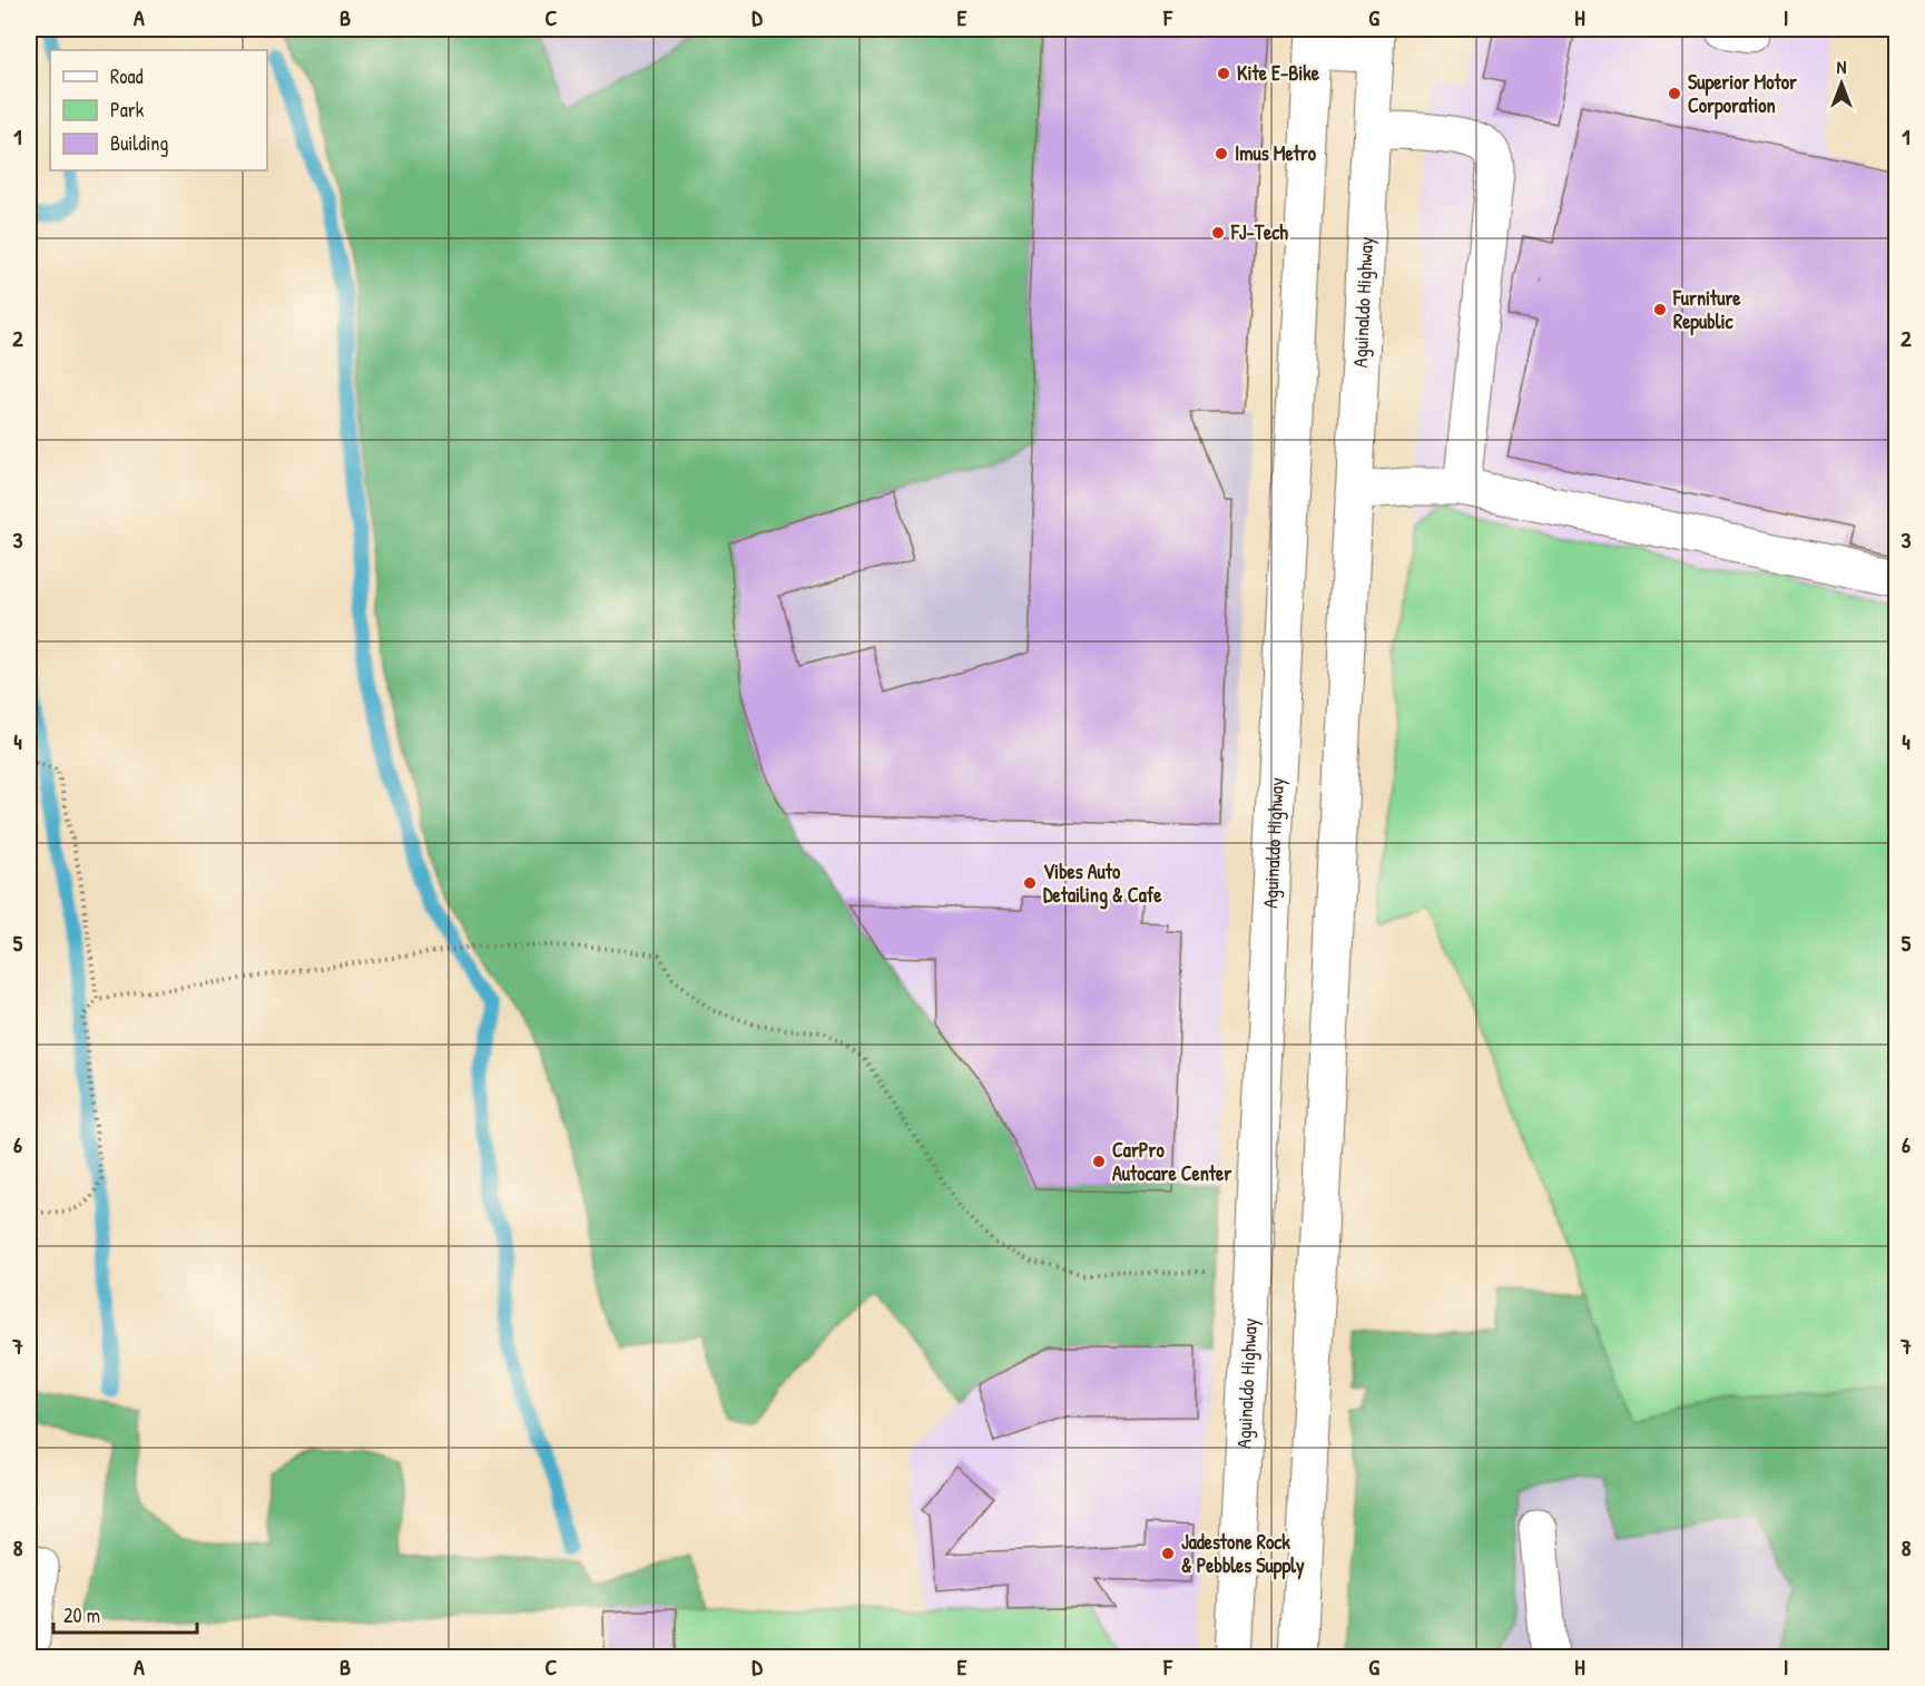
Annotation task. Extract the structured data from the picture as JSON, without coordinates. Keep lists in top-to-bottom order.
{
  "streets": {
    "main road": ["Aguinaldo Highway"]
  },
  "places": [
    "Kite E-Bike",
    "Superior Motor Corporation",
    "Imus Metro",
    "FJ-Tech",
    "Furniture Republic",
    "Vibes Auto Detailing & Cafe",
    "CarPro Autocare Center",
    "Jadestone Rock & Pebbles Supply"
  ],
  "legend": ["Road", "Park", "Building"],
  "scale_bar": "20 m",
  "north": "top",
  "grid": {
    "columns": [
      "A",
      "B",
      "C",
      "D",
      "E",
      "F",
      "G",
      "H",
      "I"
    ],
    "rows": [
      "1",
      "2",
      "3",
      "4",
      "5",
      "6",
      "7",
      "8"
    ]
  }
}
